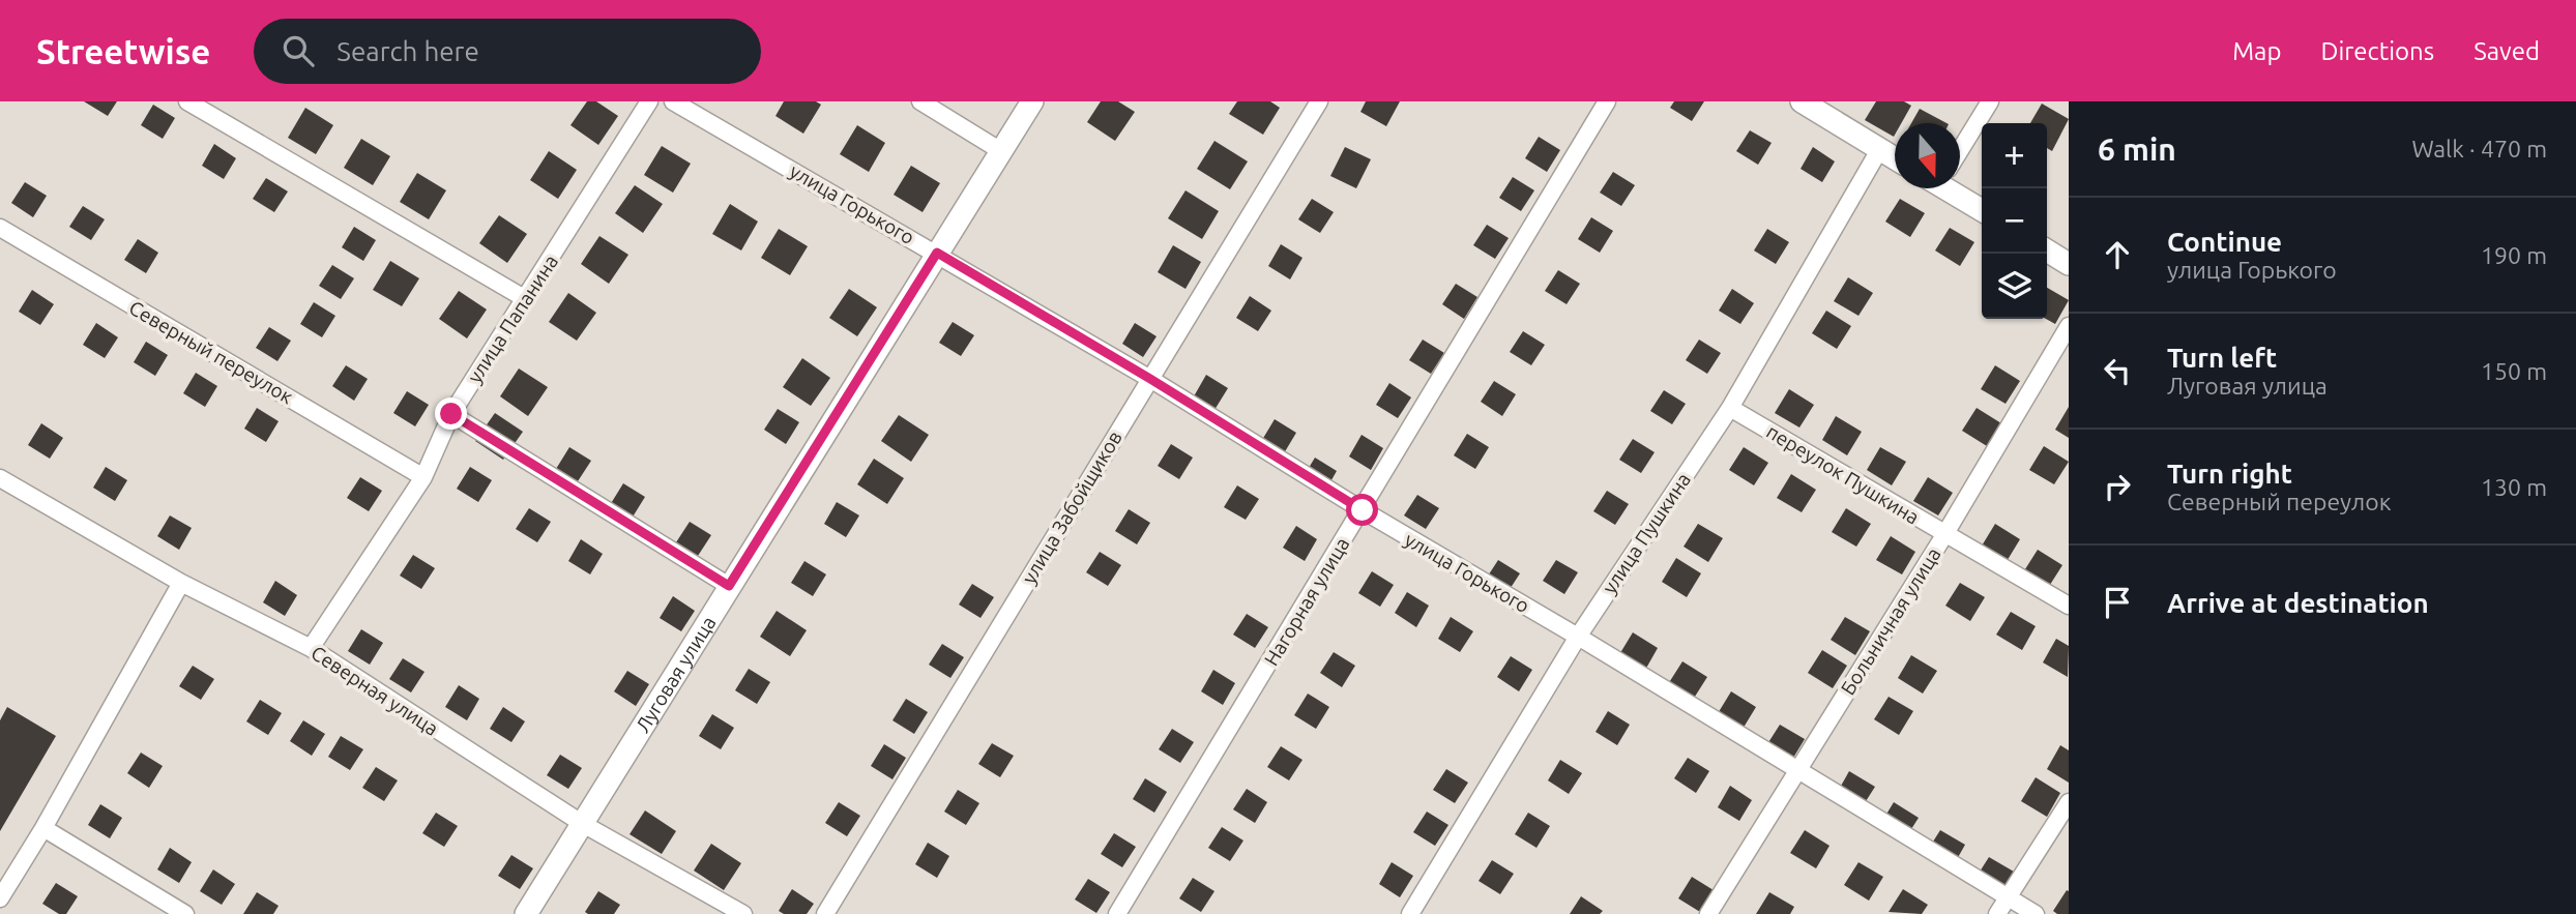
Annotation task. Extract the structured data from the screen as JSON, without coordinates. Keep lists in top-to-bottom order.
{
  "streets": {
    "main road": ["Луговая улица"],
    "street": [
      "улица Горького",
      "улица Папанина",
      "Северный переулок",
      "переулок Пушкина",
      "улица Забойщиков",
      "улица Пушкина",
      "Нагорная улица",
      "Больничная улица",
      "Северная улица"
    ]
  },
  "crossings": [
    ["улица Горького", "улица Забойщиков"],
    ["улица Горького", "улица Пушкина"],
    ["улица Горького", "Нагорная улица"],
    ["улица Горького", "Больничная улица"],
    ["улица Горького", "Луговая улица"],
    ["улица Папанина", "Северный переулок"],
    ["улица Папанина", "Северная улица"],
    ["переулок Пушкина", "улица Пушкина"],
    ["переулок Пушкина", "Больничная улица"],
    ["Луговая улица", "Северная улица"]
  ],
  "north": "bottom",
  "page": {
    "header": "Streetwise",
    "search": "Search here",
    "nav": ["Map", "Directions", "Saved"],
    "heading": ["6 min", "Walk · 470 m"],
    "map_buttons": ["+", "−"],
    "list": [
      ["Continue", "улица Горького", "190 m"],
      ["Turn left", "Луговая улица", "150 m"],
      ["Turn right", "Северный переулок", "130 m"],
      "Arrive at destination"
    ]
  }
}
